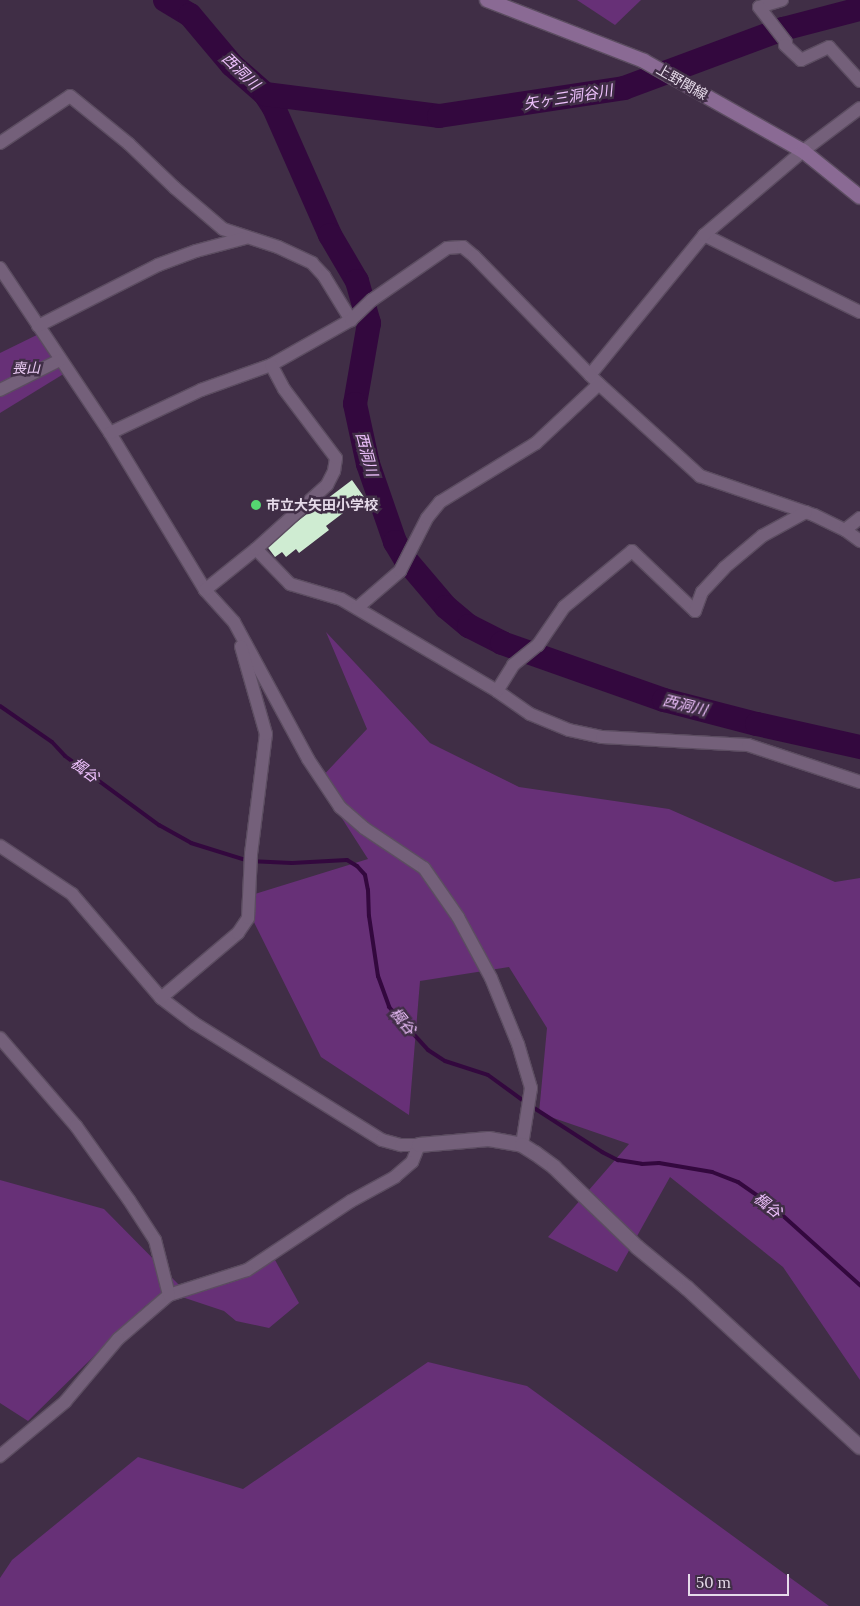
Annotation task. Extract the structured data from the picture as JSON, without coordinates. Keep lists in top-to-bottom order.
{
  "streets": {
    "main road": ["上野関線"]
  },
  "water": ["西洞川", "矢ヶ三洞谷川", "楓谷"],
  "parks": ["喪山"],
  "places": ["市立大矢田小学校"],
  "scale_bar": "50 m"
}
